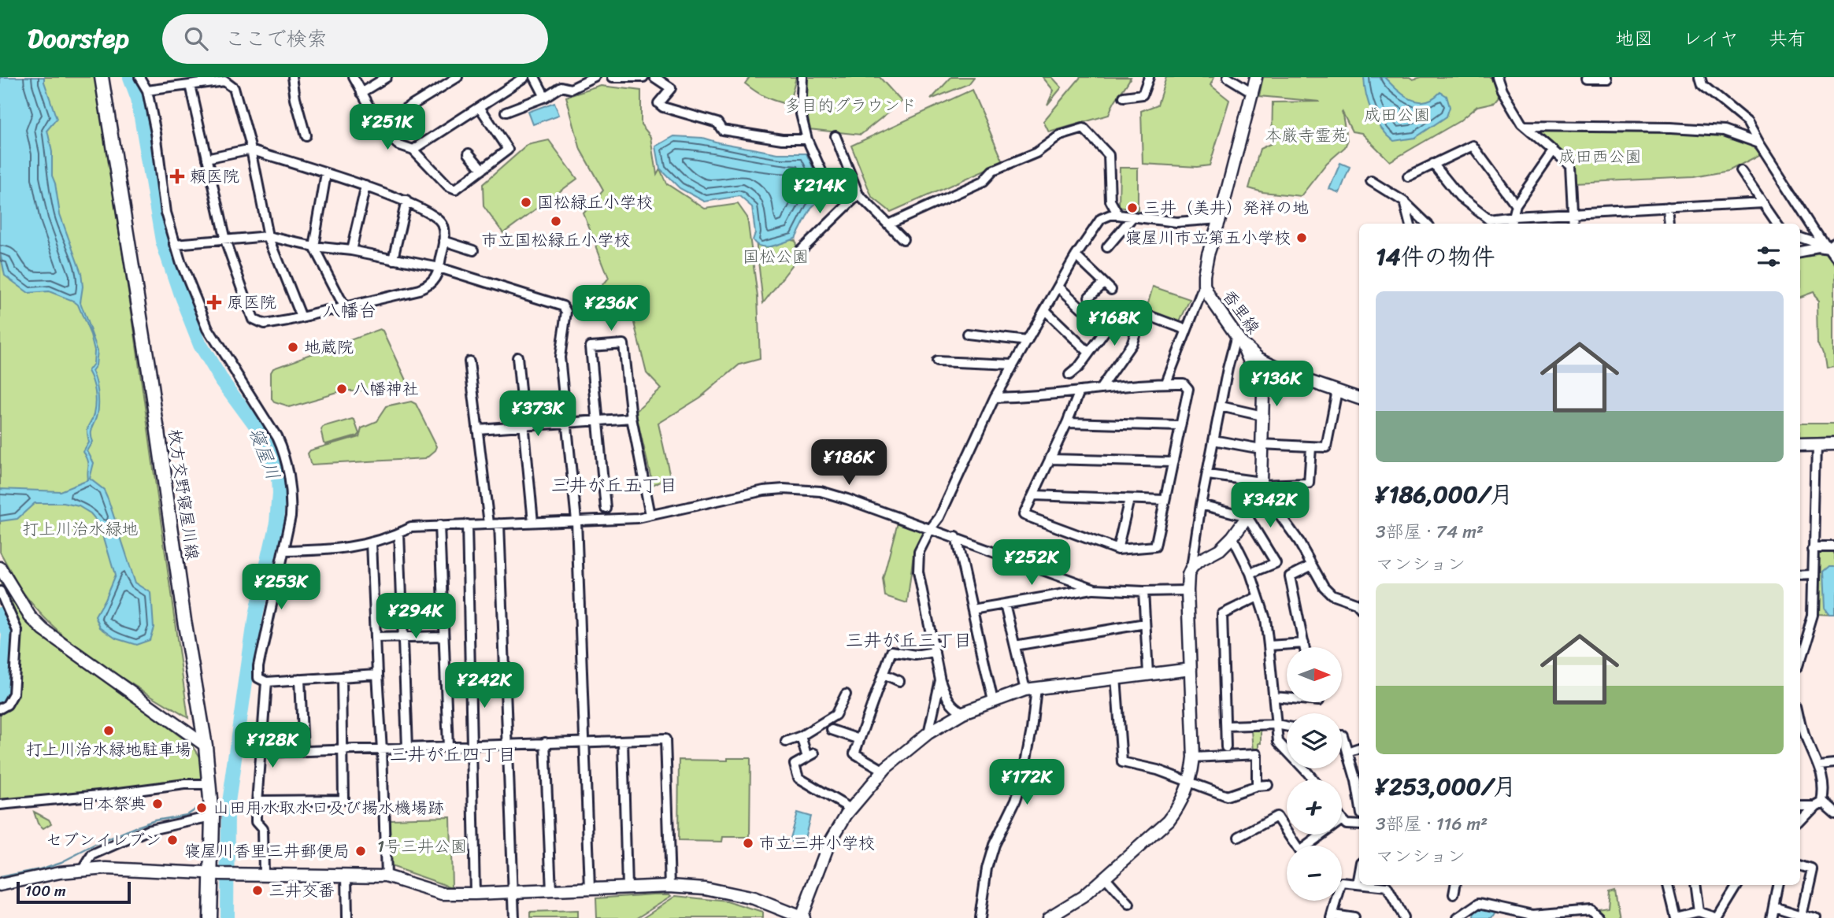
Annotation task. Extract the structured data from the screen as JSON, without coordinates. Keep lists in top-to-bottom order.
{
  "streets": {
    "main road": ["枚方交野寝屋川線"],
    "street": ["香里線"]
  },
  "districts": [
    "八幡台",
    "三井が丘五丁目",
    "三井が丘三丁目",
    "三井が丘四丁目"
  ],
  "water": ["寝屋川"],
  "parks": [
    "多目的グラウンド",
    "成田公園",
    "本厳寺霊苑",
    "成田西公園",
    "国松公園",
    "打上川治水緑地",
    "1号三井公園"
  ],
  "places": {
    "health": ["頼医院", "原医院"],
    "other": [
      "国松緑丘小学校",
      "三井（美井）発祥の地",
      "市立国松緑丘小学校",
      "寝屋川市立第五小学校",
      "地蔵院",
      "八幡神社",
      "打上川治水緑地駐車場",
      "日本祭典",
      "山田用水取水口及び揚水機場跡",
      "セブンイレブン",
      "市立三井小学校",
      "寝屋川香里三井郵便局",
      "三井交番"
    ]
  },
  "scale_bar": "100 m",
  "north": "right",
  "page": {
    "header": "Doorstep",
    "search": "ここで検索",
    "nav": ["地図", "レイヤ", "共有"],
    "price": [
      "¥251K",
      "¥214K",
      "¥236K",
      "¥168K",
      "¥136K",
      "¥373K",
      "¥186K",
      "¥342K",
      "¥252K",
      "¥253K",
      "¥294K",
      "¥242K",
      "¥128K",
      "¥172K"
    ],
    "heading": "14件の物件",
    "list": [
      {
        "name": "¥186,000/月",
        "note": "3部屋 · 74 m² · マンション"
      },
      {
        "name": "¥253,000/月",
        "note": "3部屋 · 116 m² · マンション"
      }
    ],
    "map_buttons": ["+", "−"],
    "scale": "100 m"
  }
}
